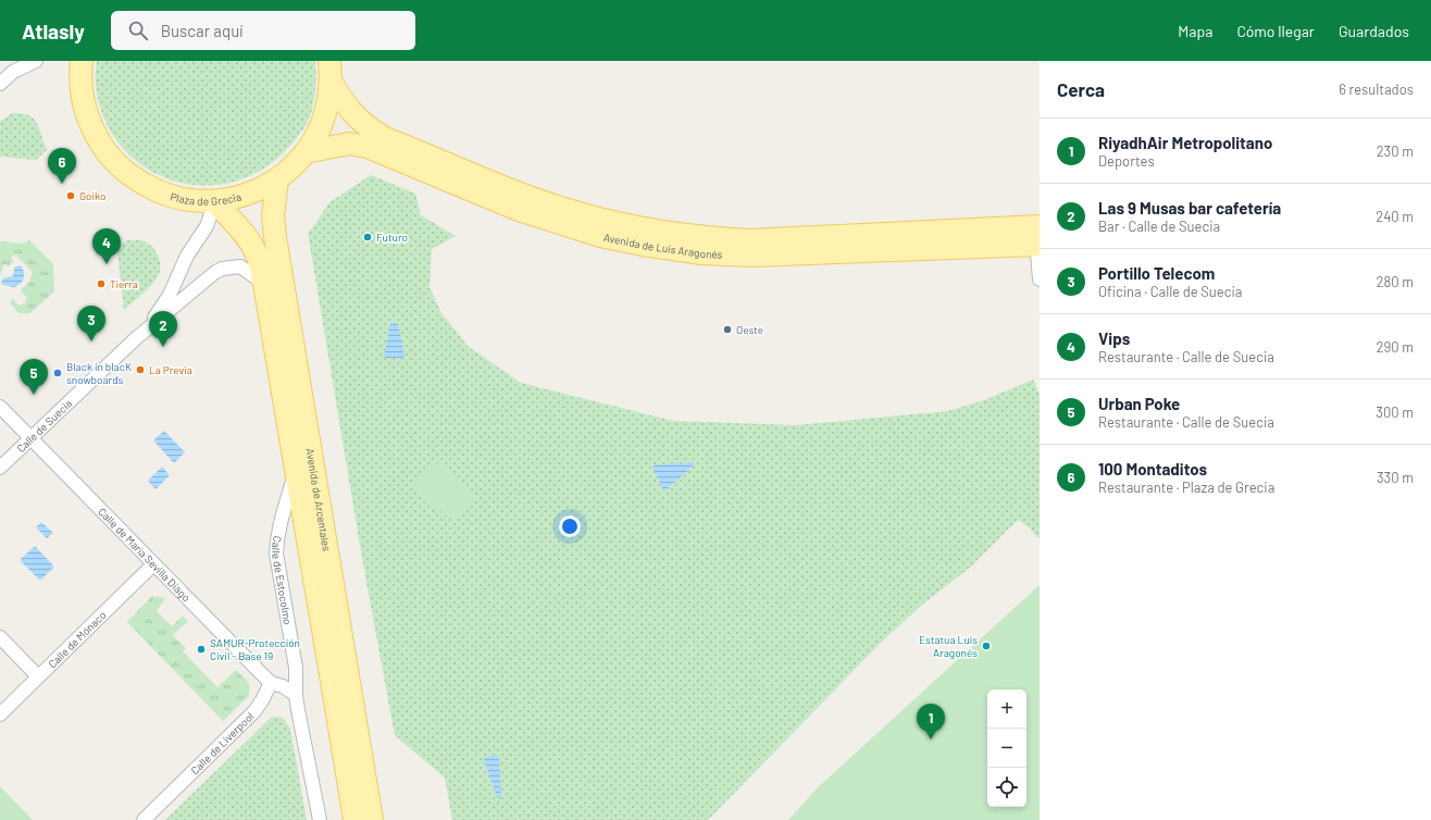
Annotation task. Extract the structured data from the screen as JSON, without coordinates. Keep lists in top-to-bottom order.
{
  "streets": {
    "main road": ["Plaza de Grecia", "Avenida de Luis Aragonés", "Avenida de Arcentales"],
    "street": [
      "Calle de Suecia",
      "Calle de María Sevilla Diago",
      "Calle de Estocolmo",
      "Calle de Mónaco",
      "Calle de Liverpool"
    ]
  },
  "crossings": [
    ["Plaza de Grecia", "Avenida de Luis Aragonés"],
    ["Plaza de Grecia", "Calle de Suecia"],
    ["Plaza de Grecia", "Avenida de Arcentales"],
    ["Calle de Suecia", "Avenida de Arcentales"],
    ["Calle de Suecia", "Calle de María Sevilla Diago"],
    ["Avenida de Arcentales", "Calle de Estocolmo"],
    ["Calle de María Sevilla Diago", "Calle de Estocolmo"],
    ["Calle de María Sevilla Diago", "Calle de Mónaco"],
    ["Calle de María Sevilla Diago", "Calle de Liverpool"]
  ],
  "places": [
    "Goiko",
    "Futuro",
    "Tierra",
    "Oeste",
    "La Previa",
    "Black in blacK snowboards",
    "Estatua Luis Aragonés",
    "SAMUR-Protección Civil - Base 19"
  ],
  "page": {
    "header": "Atlasly",
    "search": "Buscar aquí",
    "nav": ["Mapa", "Cómo llegar", "Guardados"],
    "heading": ["Cerca", "6 resultados"],
    "list": [
      {
        "mark": "1",
        "name": "RiyadhAir Metropolitano",
        "note": "Deportes",
        "value": "230 m"
      },
      {
        "mark": "2",
        "name": "Las 9 Musas bar cafetería",
        "note": "Bar · Calle de Suecia",
        "value": "240 m"
      },
      {
        "mark": "3",
        "name": "Portillo Telecom",
        "note": "Oficina · Calle de Suecia",
        "value": "280 m"
      },
      {
        "mark": "4",
        "name": "Vips",
        "note": "Restaurante · Calle de Suecia",
        "value": "290 m"
      },
      {
        "mark": "5",
        "name": "Urban Poke",
        "note": "Restaurante · Calle de Suecia",
        "value": "300 m"
      },
      {
        "mark": "6",
        "name": "100 Montaditos",
        "note": "Restaurante · Plaza de Grecia",
        "value": "330 m"
      }
    ],
    "pins": [
      "6",
      "4",
      "3",
      "2",
      "5",
      "1"
    ],
    "map_buttons": ["+", "−"]
  }
}
